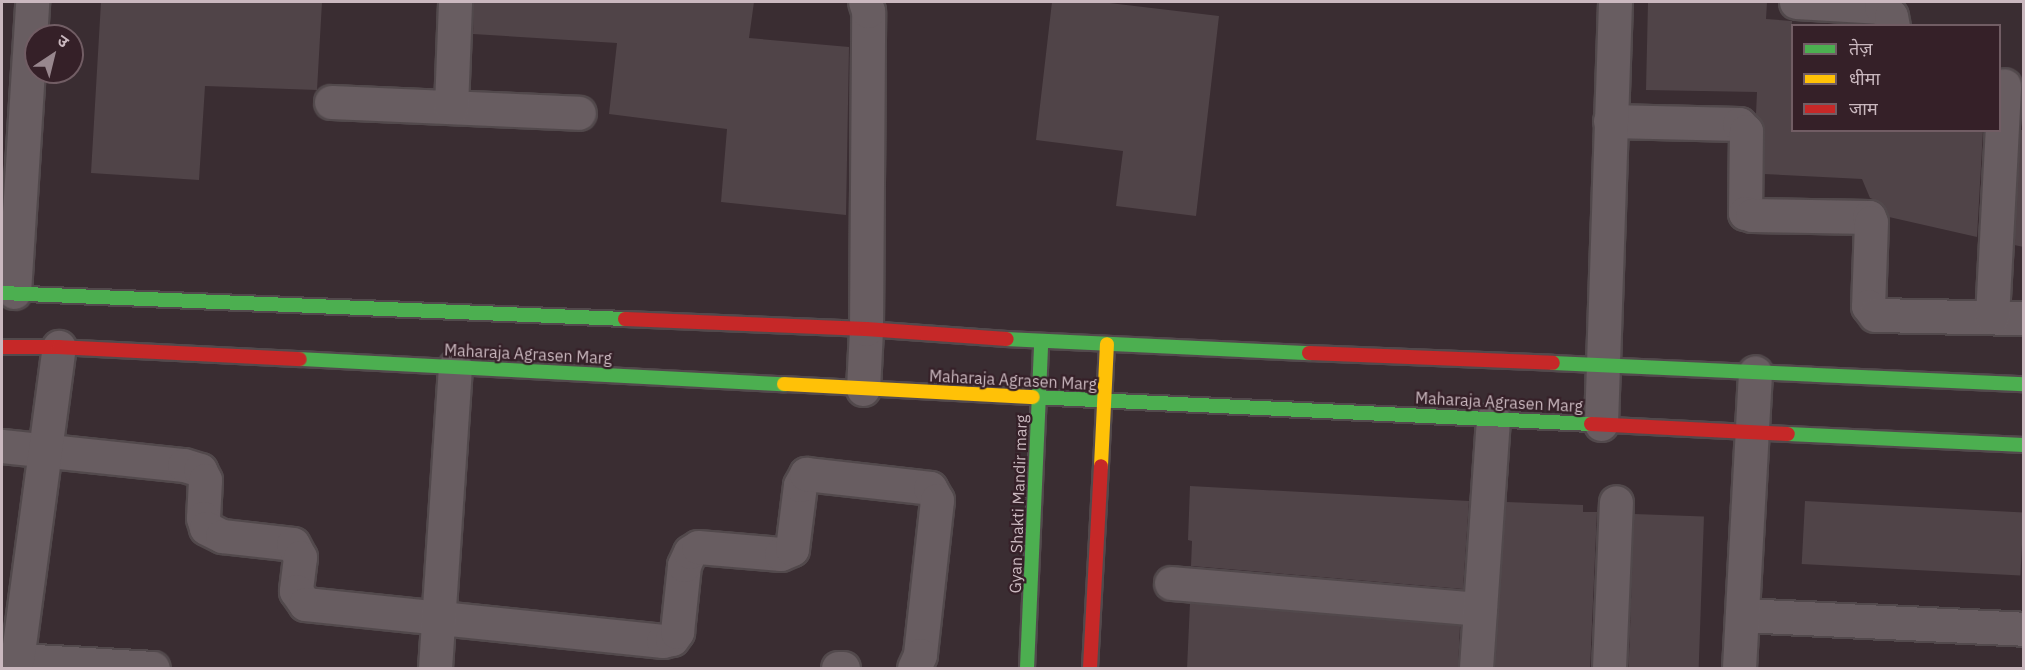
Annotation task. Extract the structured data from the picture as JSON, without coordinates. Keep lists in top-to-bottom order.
{
  "streets": {
    "street": ["Maharaja Agrasen Marg", "Gyan Shakti Mandir marg"]
  },
  "crossings": [
    ["Maharaja Agrasen Marg", "Gyan Shakti Mandir marg"]
  ],
  "legend": ["तेज़", "धीमा", "जाम"],
  "north": "top right"
}
